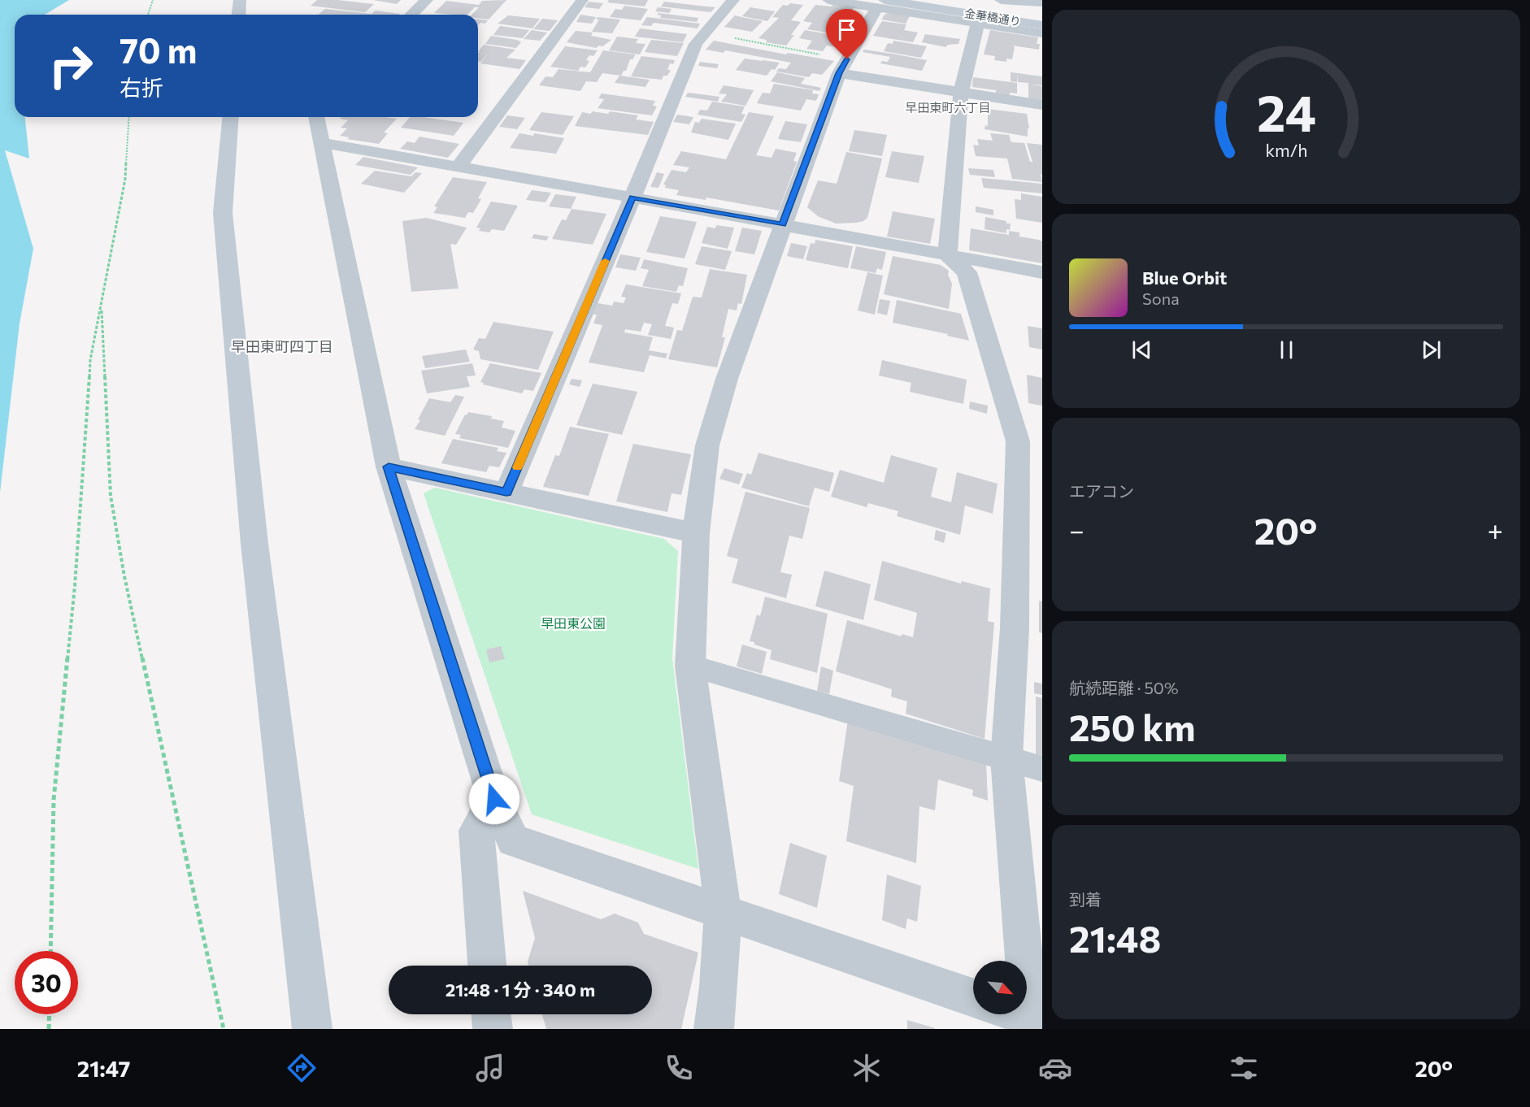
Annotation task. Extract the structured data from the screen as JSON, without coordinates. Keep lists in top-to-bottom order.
{
  "streets": {
    "street": ["金華橋通り"]
  },
  "districts": ["早田東町六丁目", "早田東町四丁目"],
  "parks": ["早田東公園"],
  "north": "bottom right",
  "page": {
    "turn": ["70 m", "右折"],
    "song": ["Blue Orbit", "Sona"],
    "tile": [
      "エアコン",
      ["航続距離 · 50%", "250 km"],
      ["到着", "21:48"]
    ],
    "heat": ["−", "20°", "+"],
    "limit": "30",
    "trip": "21:48 · 1 分 · 340 m",
    "tabs": ["21:47", "20°"],
    "gauge": ["24", "km/h"]
  }
}
